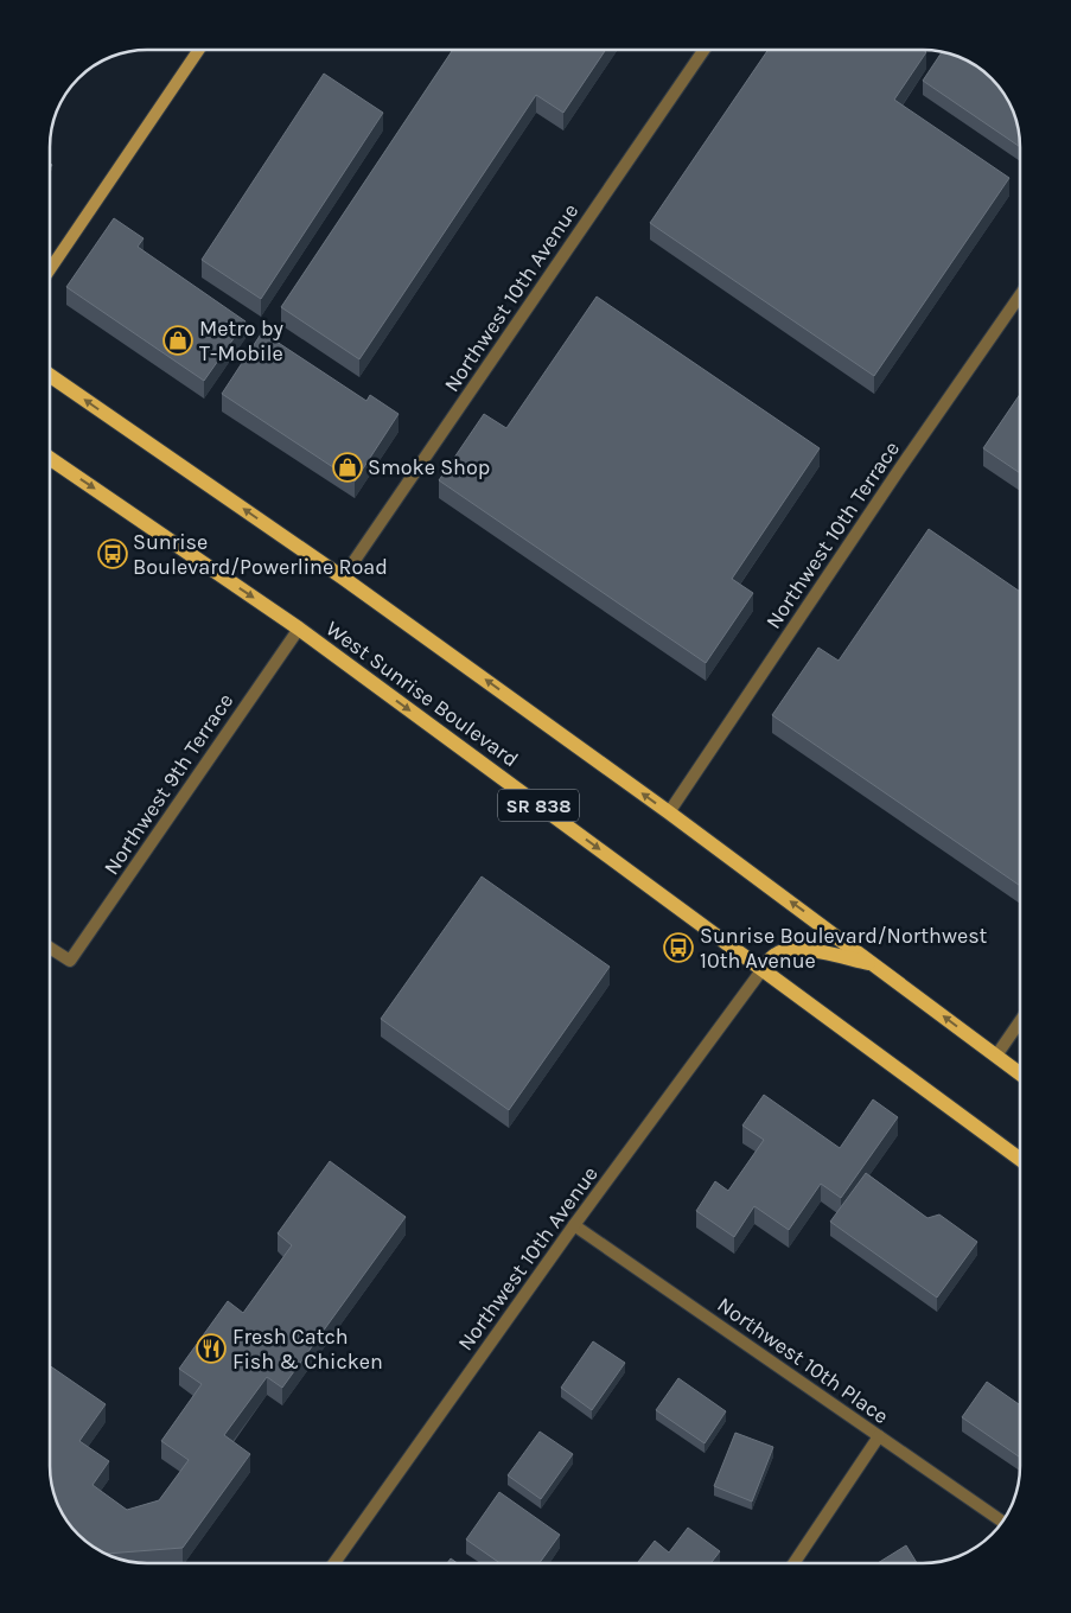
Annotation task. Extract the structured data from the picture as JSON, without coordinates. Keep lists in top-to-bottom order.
{
  "streets": {
    "main road": ["West Sunrise Boulevard", "SR 838"],
    "street": [
      "Northwest 10th Avenue",
      "Northwest 10th Terrace",
      "Northwest 9th Terrace",
      "Northwest 10th Place"
    ]
  },
  "crossings": [
    ["Northwest 10th Avenue", "West Sunrise Boulevard"],
    ["Northwest 10th Avenue", "Northwest 10th Place"],
    ["West Sunrise Boulevard", "Northwest 9th Terrace"]
  ],
  "places": {
    "shop": ["Metro by T-Mobile", "Smoke Shop"],
    "bus stop": ["Sunrise Boulevard/Powerline Road", "Sunrise Boulevard/Northwest 10th Avenue"],
    "restaurant": ["Fresh Catch Fish & Chicken"]
  }
}
